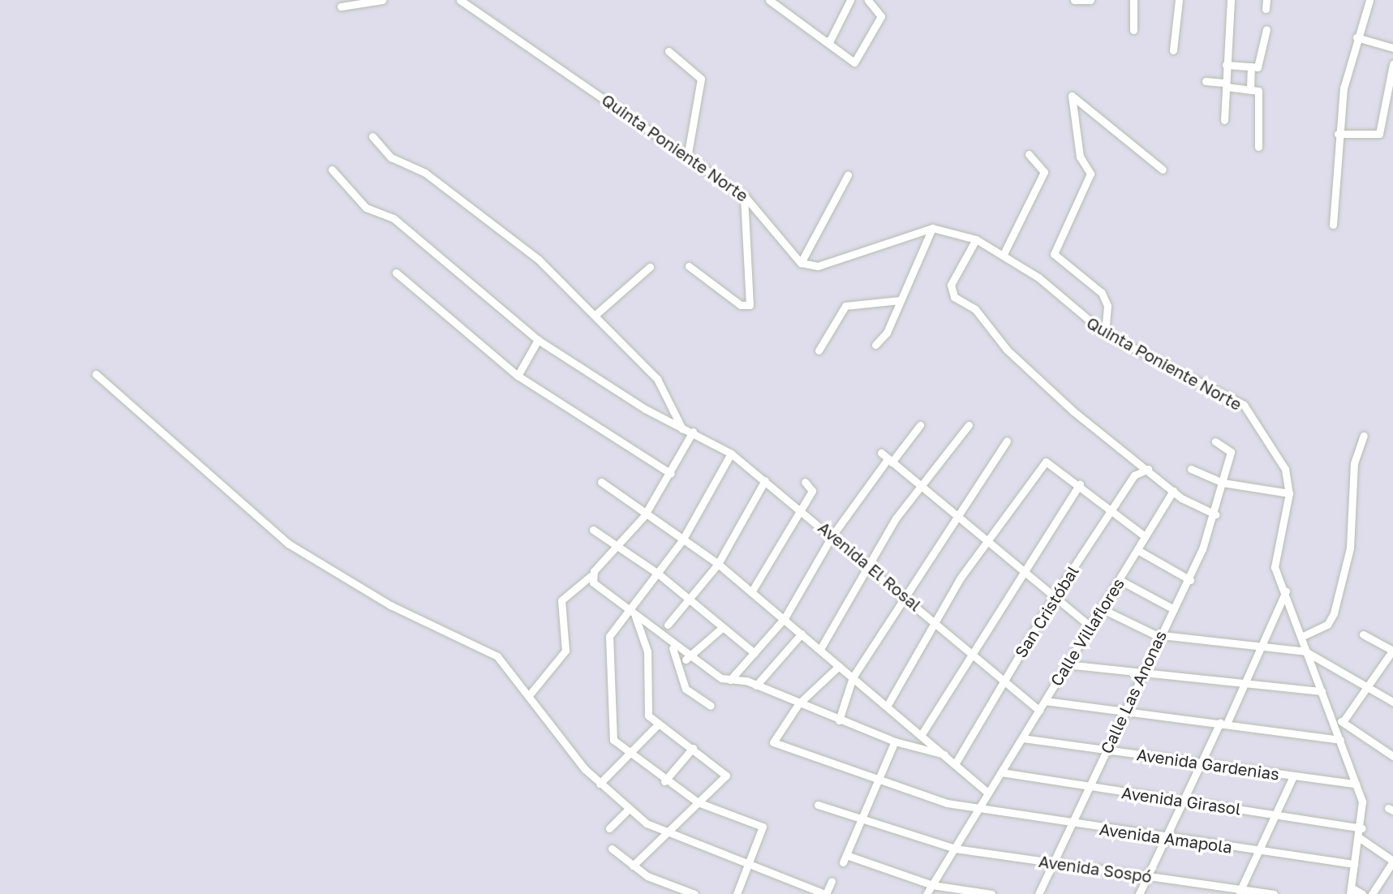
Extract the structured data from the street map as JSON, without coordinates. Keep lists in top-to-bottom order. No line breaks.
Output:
{"streets":{"street":["Quinta Poniente Norte","Avenida El Rosal","San Cristóbal","Calle Villaflores","Calle Las Anonas","Avenida Gardenias","Avenida Girasol","Avenida Amapola","Avenida Sospó"]},"crossings":[["Quinta Poniente Norte","Avenida Gardenias"],["Quinta Poniente Norte","Avenida Girasol"],["Quinta Poniente Norte","Avenida Amapola"],["Avenida El Rosal","San Cristóbal"],["Avenida El Rosal","Calle Villaflores"],["Calle Villaflores","Avenida Gardenias"],["Calle Villaflores","Avenida Girasol"],["Calle Villaflores","Avenida Amapola"],["Calle Villaflores","Avenida Sospó"],["Calle Las Anonas","Avenida Gardenias"],["Calle Las Anonas","Avenida Girasol"],["Calle Las Anonas","Avenida Amapola"],["Calle Las Anonas","Avenida Sospó"]]}
